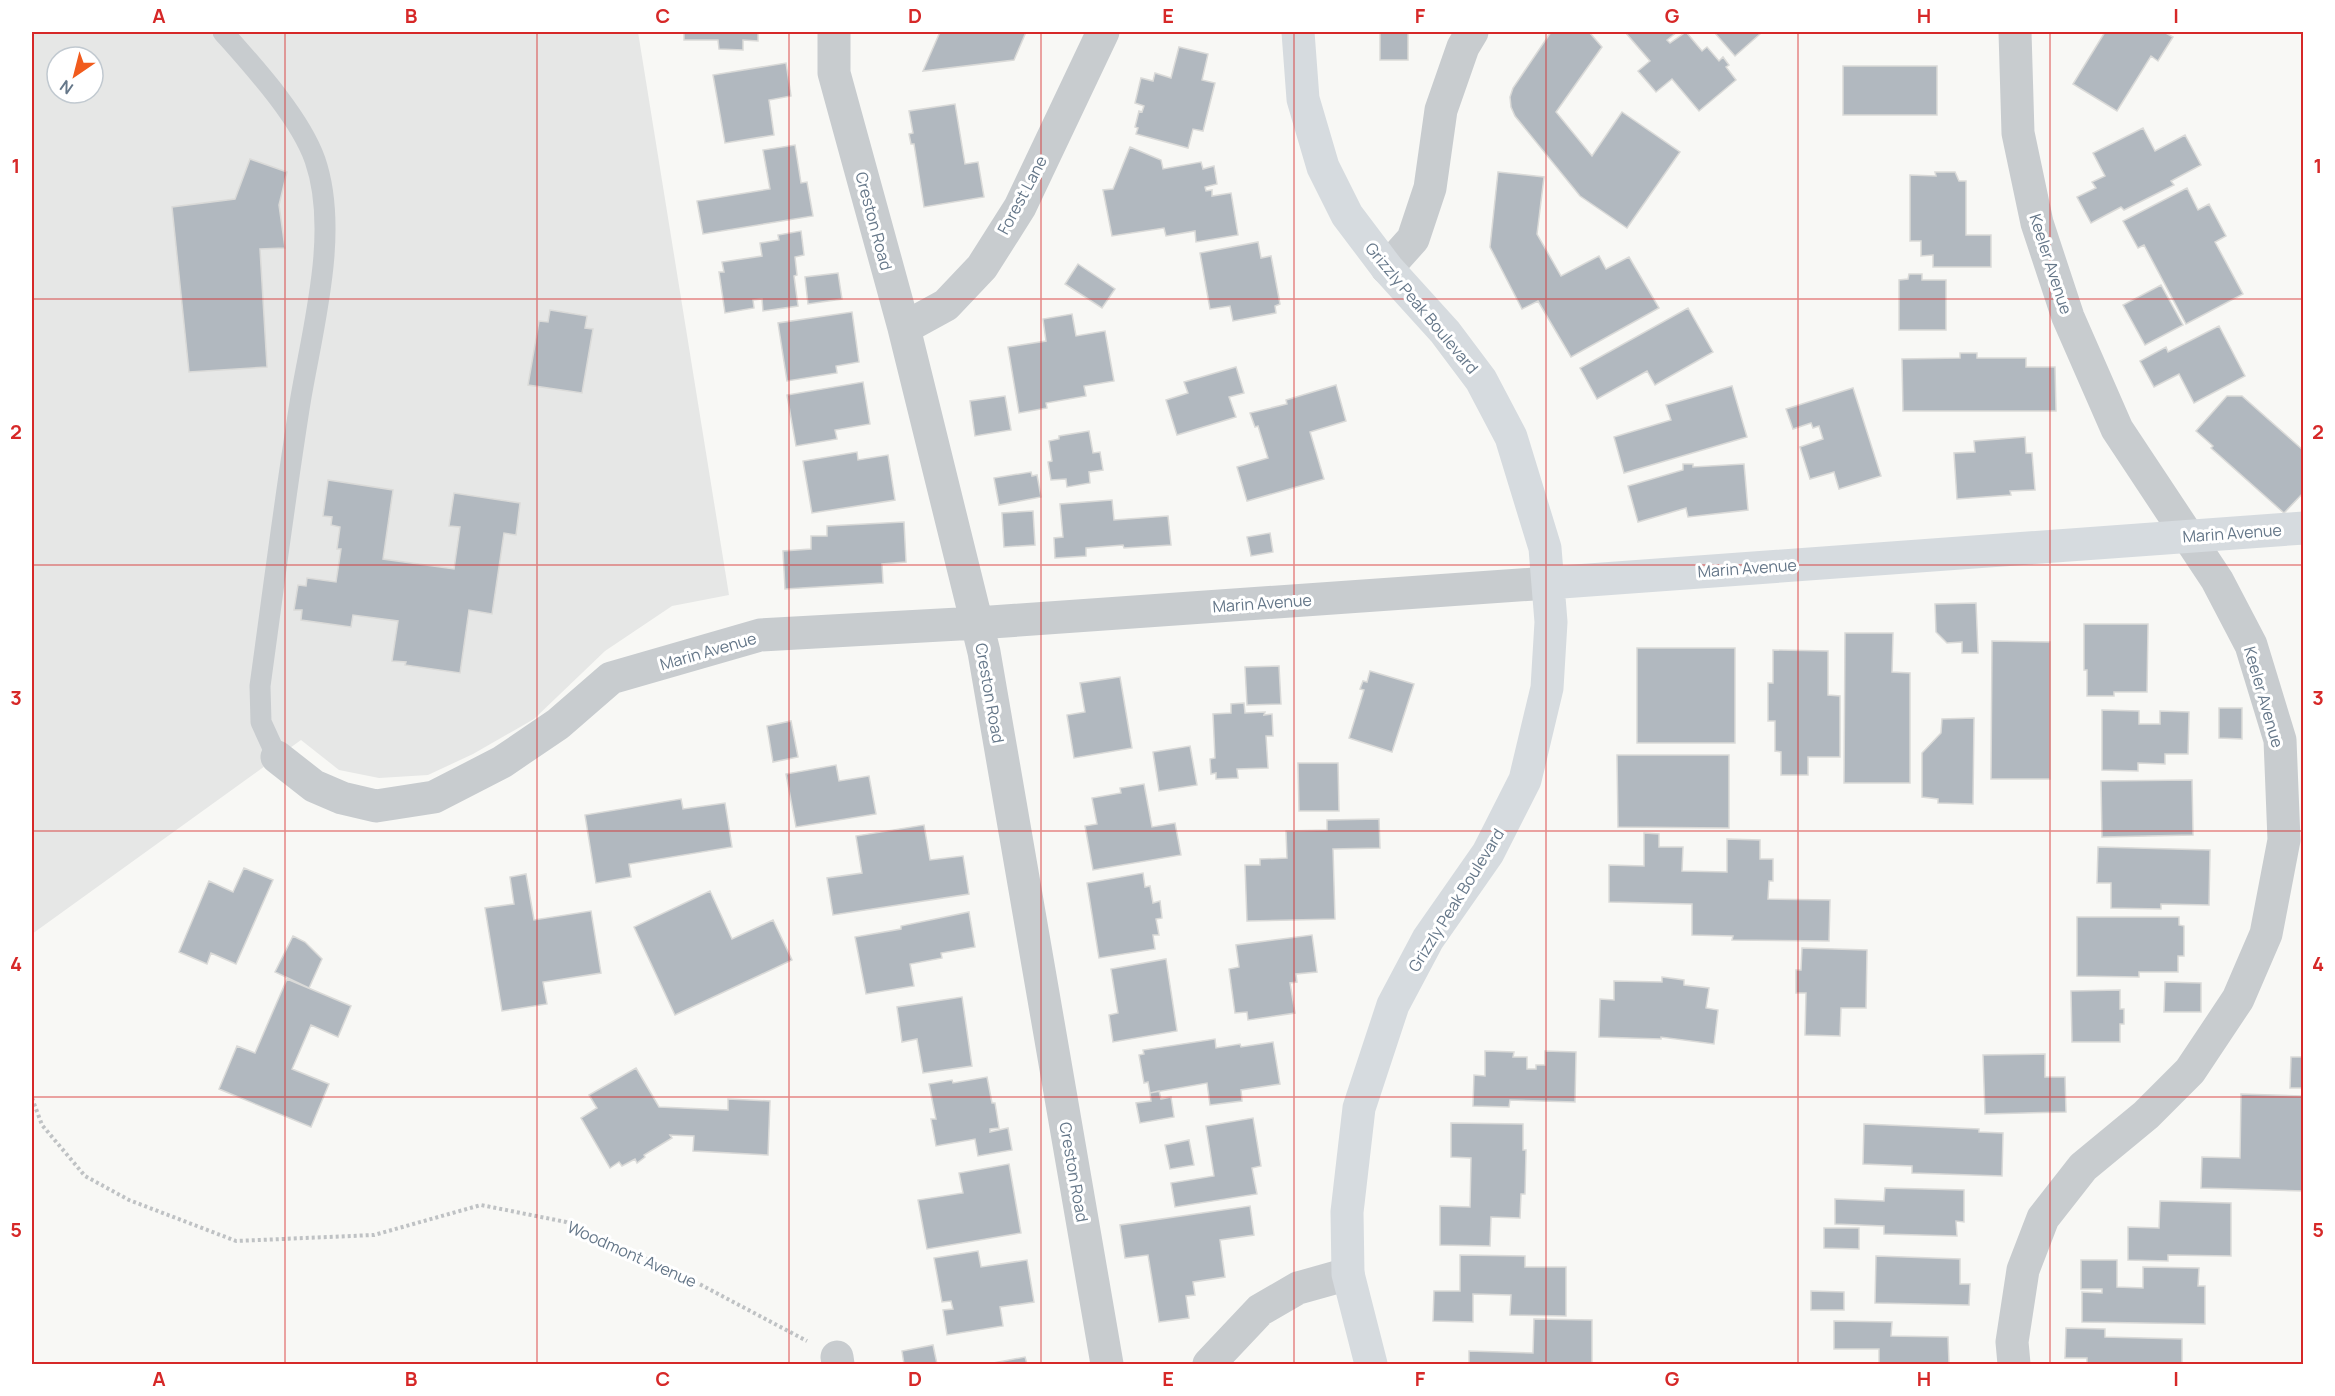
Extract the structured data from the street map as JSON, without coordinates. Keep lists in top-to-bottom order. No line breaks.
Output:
{"streets":{"street":["Forest Lane","Creston Road","Keeler Avenue","Grizzly Peak Boulevard","Marin Avenue"],"path":["Woodmont Avenue"]},"crossings":[["Forest Lane","Creston Road"],["Creston Road","Marin Avenue"],["Keeler Avenue","Marin Avenue"],["Grizzly Peak Boulevard","Marin Avenue"]],"north":"bottom left","grid":{"columns":["A","B","C","D","E","F","G","H","I"],"rows":["1","2","3","4","5"]}}
